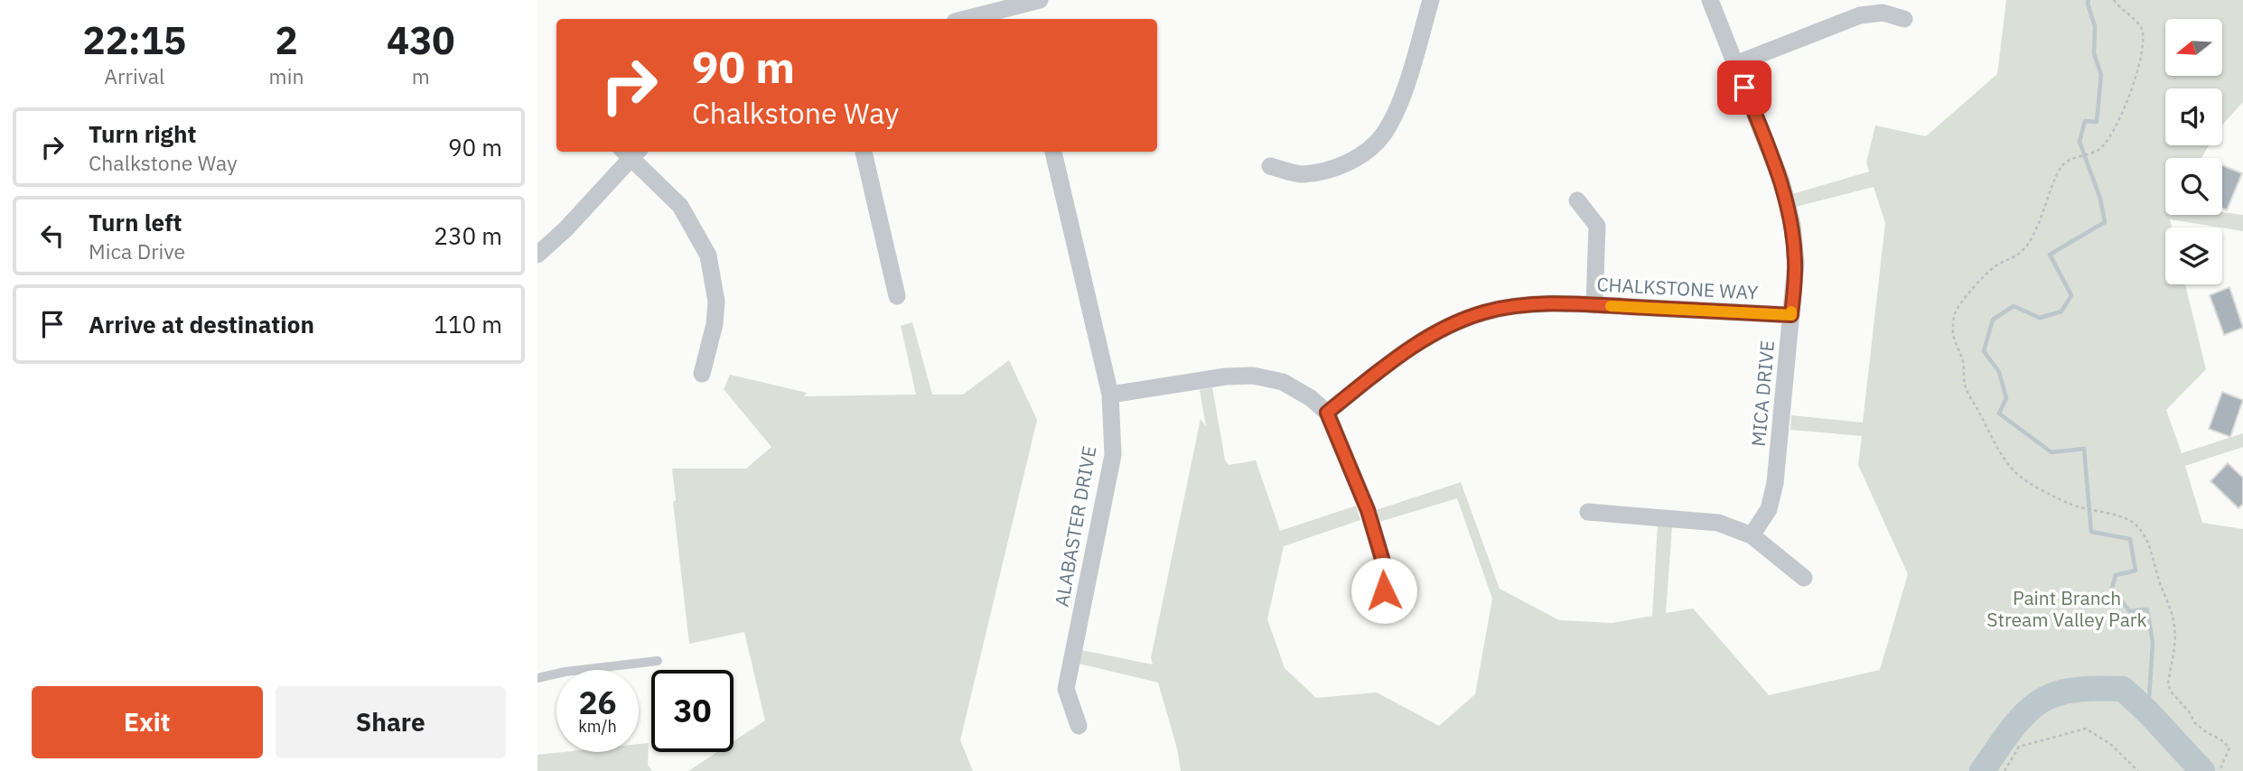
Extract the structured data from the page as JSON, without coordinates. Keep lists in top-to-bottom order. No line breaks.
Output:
{"streets":{"street":["CHALKSTONE WAY","MICA DRIVE","ALABASTER DRIVE"]},"crossings":[["CHALKSTONE WAY","MICA DRIVE"]],"parks":["Paint Branch Stream Valley Park"],"north":"left","page":{"eta":["22:15","Arrival","2","min","430","m"],"turn":["90 m","Chalkstone Way"],"list":[{"name":"Turn right","note":"Chalkstone Way","value":"90 m"},{"name":"Turn left","note":"Mica Drive","value":"230 m"},{"name":"Arrive at destination","value":"110 m"}],"speed":"26 km/h","limit":"30","buttons":["Exit","Share"]}}
